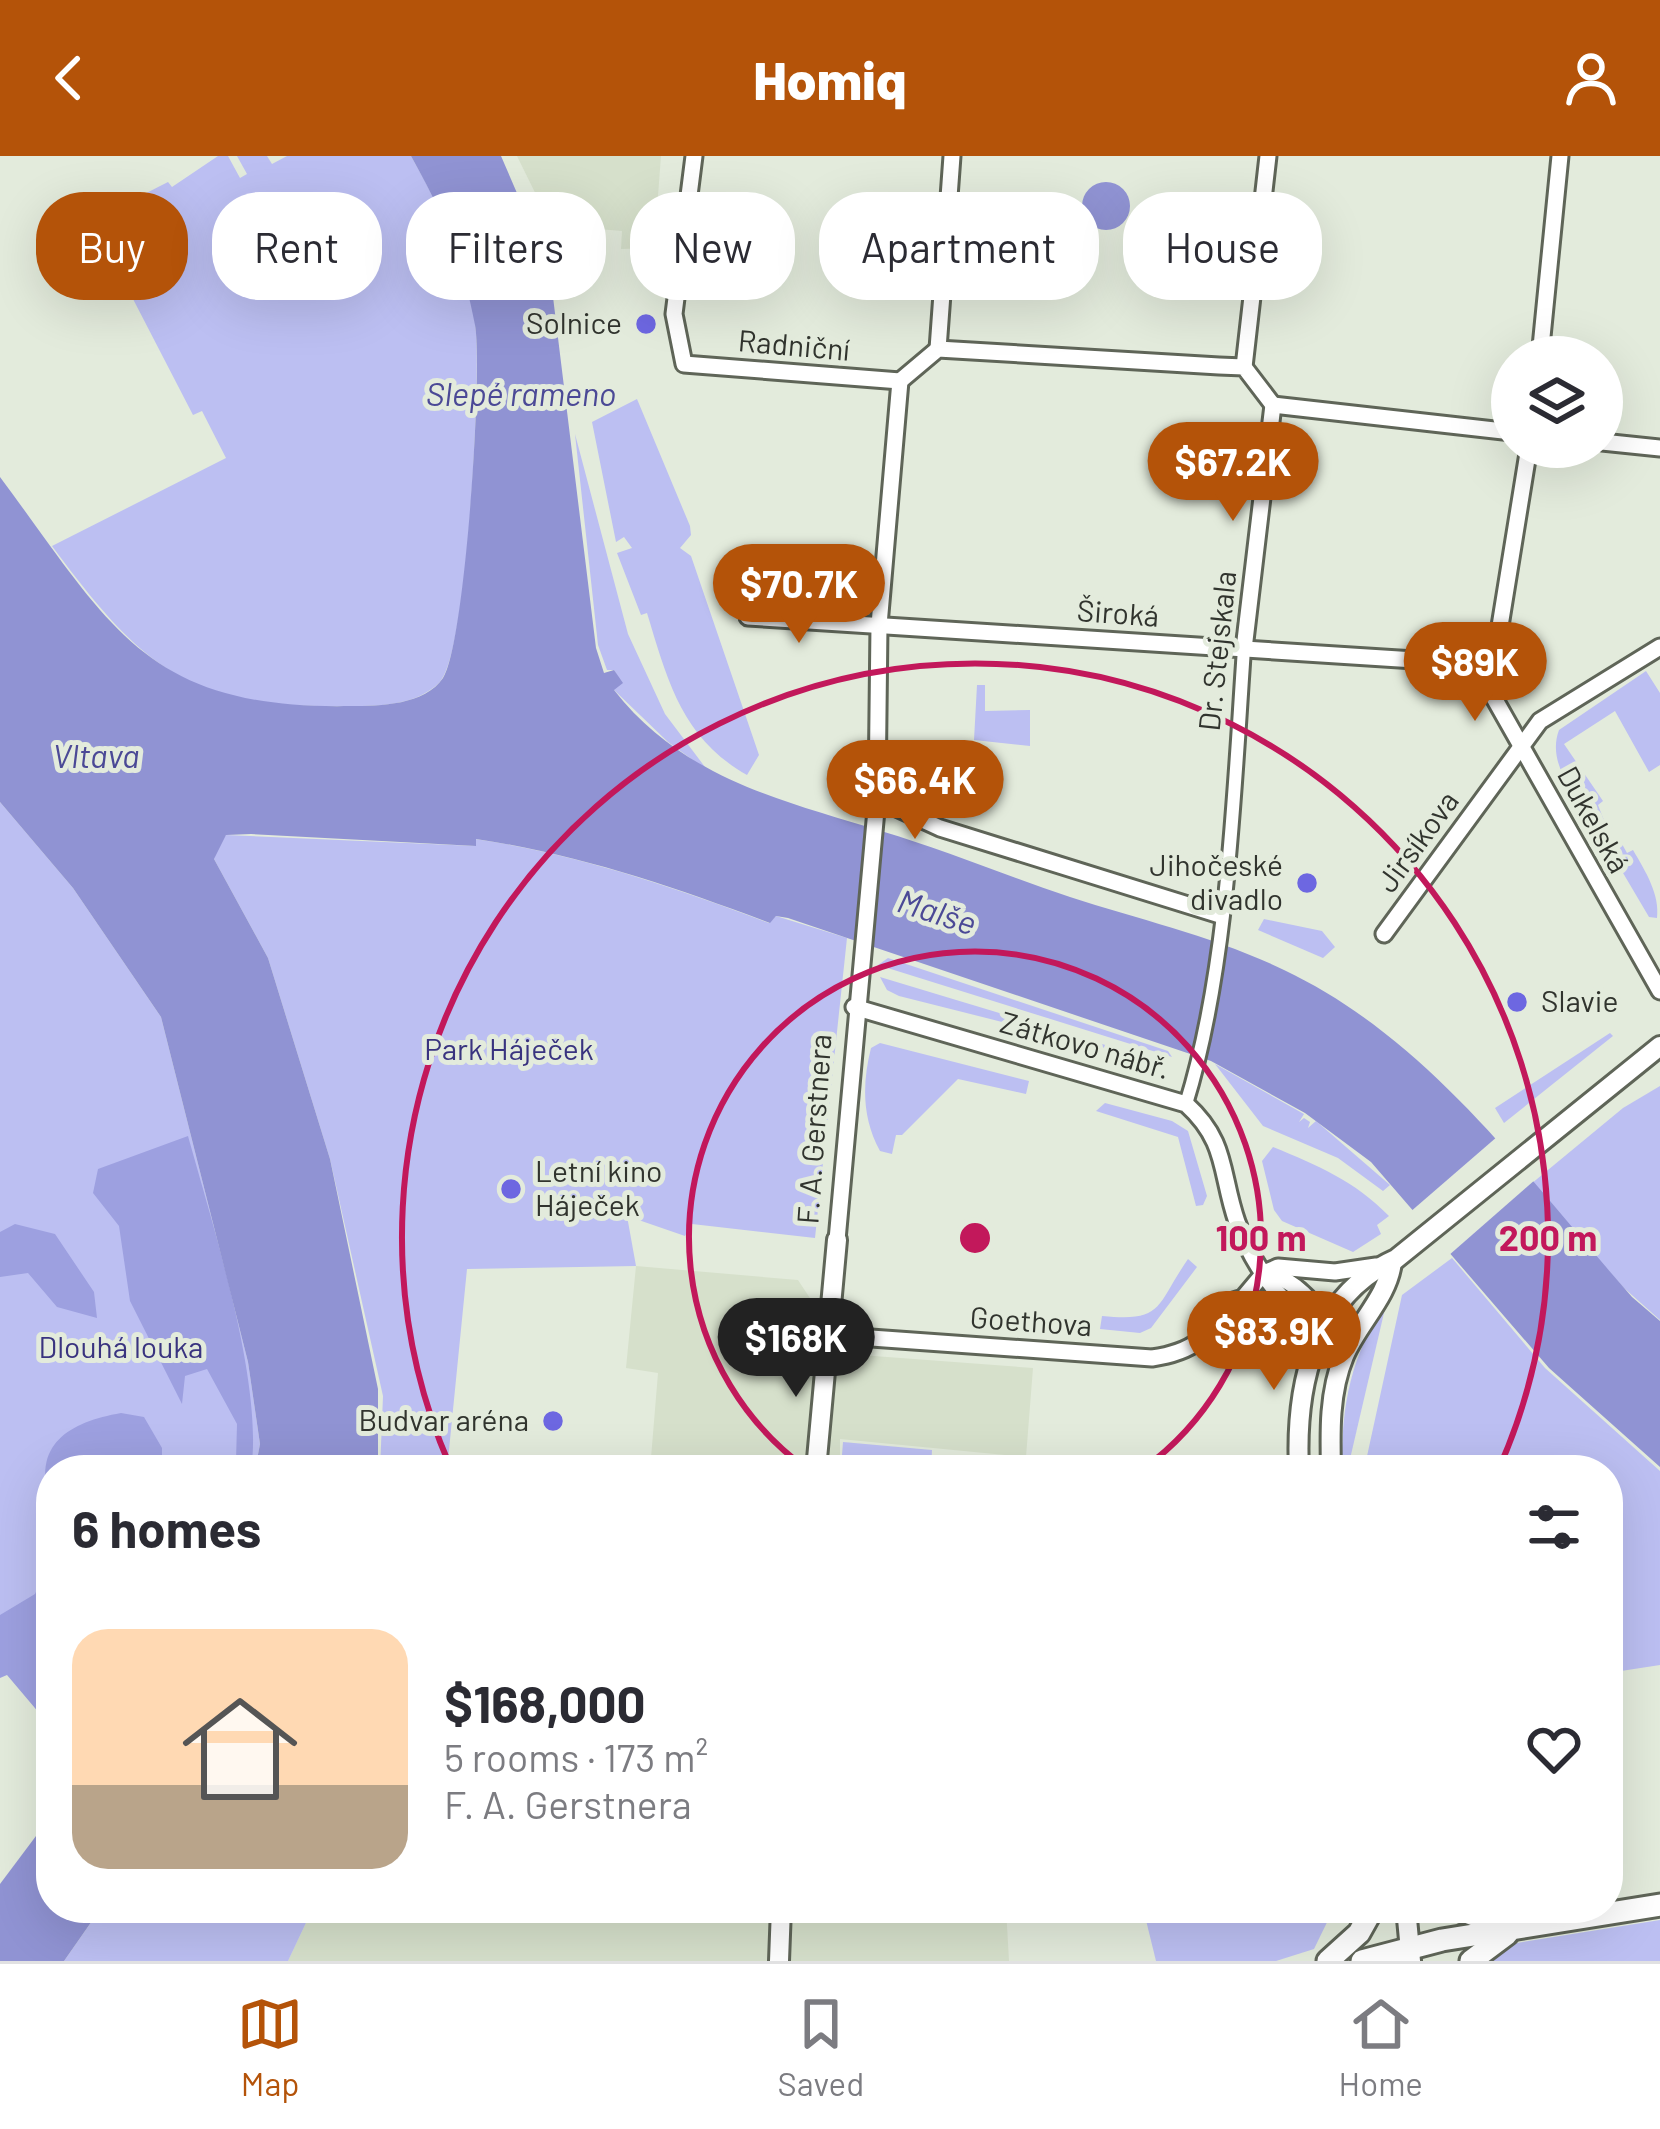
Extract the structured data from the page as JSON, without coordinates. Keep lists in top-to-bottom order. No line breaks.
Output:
{"streets":{"street":["Radniční","Široká","Dr. Stejskala","Dukelská","Jirsíkova","Zátkovo nábř.","F. A. Gerstnera","Goethova"]},"crossings":[["Radniční","F. A. Gerstnera"],["Široká","Dr. Stejskala"],["Široká","Dukelská"],["Široká","F. A. Gerstnera"],["Dr. Stejskala","Zátkovo nábř."],["Dukelská","Jirsíkova"],["Zátkovo nábř.","F. A. Gerstnera"],["Zátkovo nábř.","Goethova"],["F. A. Gerstnera","Goethova"]],"water":["Slepé rameno","Vltava","Malše"],"parks":["Park Háječek","Dlouhá louka"],"places":["Solnice","Jihočeské divadlo","Slavie","Letní kino Háječek","Budvar aréna"],"page":{"header":"Homiq","chip":["Buy","Rent","Filters","New","Apartment","House"],"price":["$67.2K","$70.7K","$89K","$66.4K","$83.9K","$168K"],"heading":"6 homes","list":[{"name":"$168,000","note":"5 rooms · 173 m² · F. A. Gerstnera"}],"tabs":["Map","Saved","Home"]},"rings":["100 m","200 m"]}
